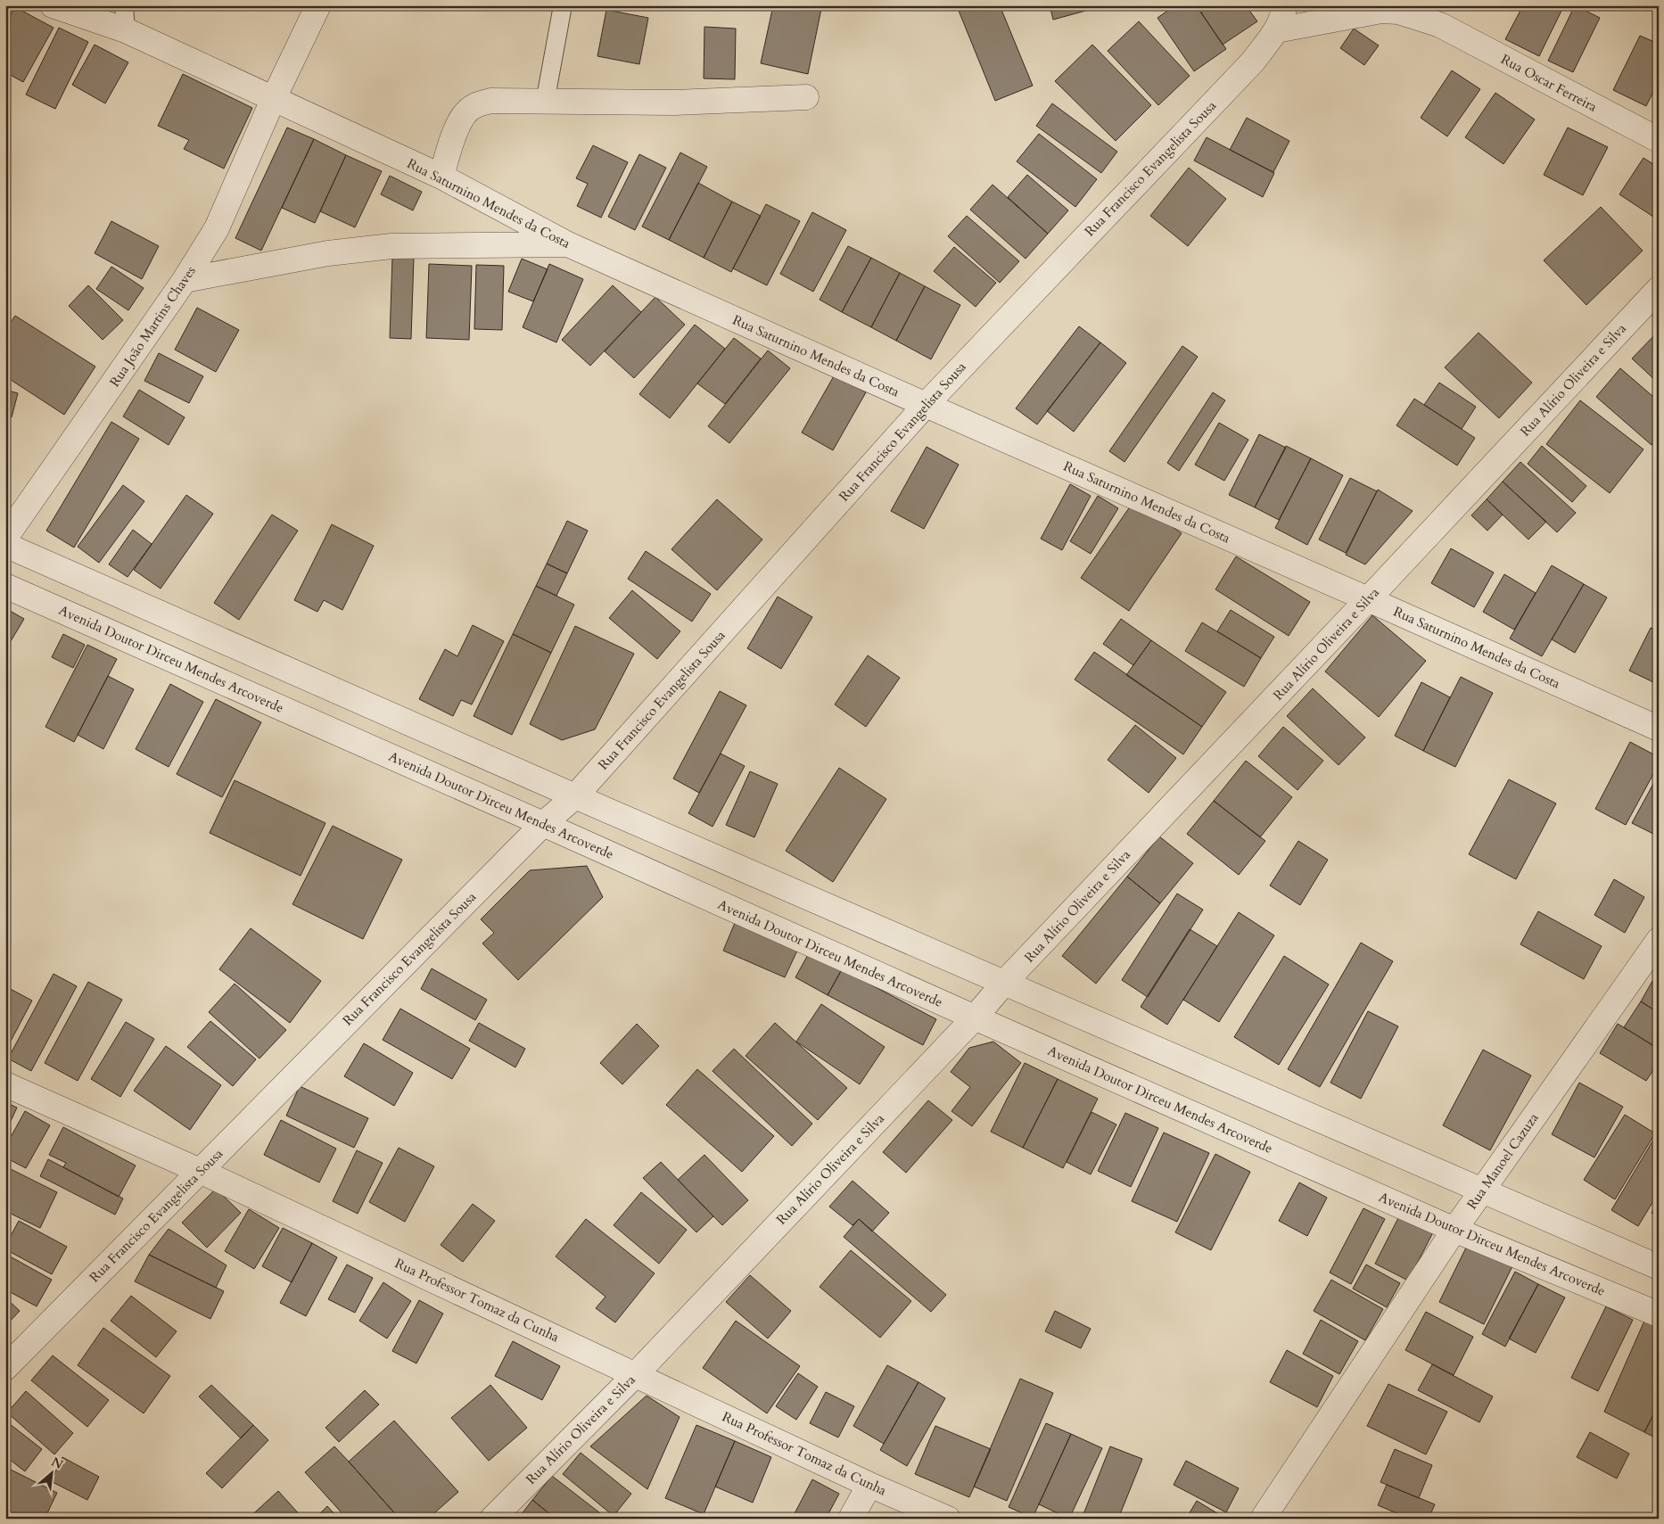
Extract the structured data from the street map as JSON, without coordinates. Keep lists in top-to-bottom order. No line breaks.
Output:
{"streets":{"street":["Rua Oscar Ferreira","Rua Francisco Evangelista Sousa","Rua Saturnino Mendes da Costa","Rua João Martins Chaves","Rua Alírio Oliveira e Silva","Avenida Doutor Dirceu Mendes Arcoverde","Rua Manoel Cazuza","Rua Professor Tomaz da Cunha"]},"crossings":[["Rua Oscar Ferreira","Rua Francisco Evangelista Sousa"],["Rua Francisco Evangelista Sousa","Rua Saturnino Mendes da Costa"],["Rua Francisco Evangelista Sousa","Avenida Doutor Dirceu Mendes Arcoverde"],["Rua Francisco Evangelista Sousa","Rua Professor Tomaz da Cunha"],["Rua Saturnino Mendes da Costa","Rua João Martins Chaves"],["Rua Saturnino Mendes da Costa","Rua Alírio Oliveira e Silva"],["Rua Alírio Oliveira e Silva","Avenida Doutor Dirceu Mendes Arcoverde"],["Rua Alírio Oliveira e Silva","Rua Professor Tomaz da Cunha"],["Avenida Doutor Dirceu Mendes Arcoverde","Rua Manoel Cazuza"]],"north":"top right"}
